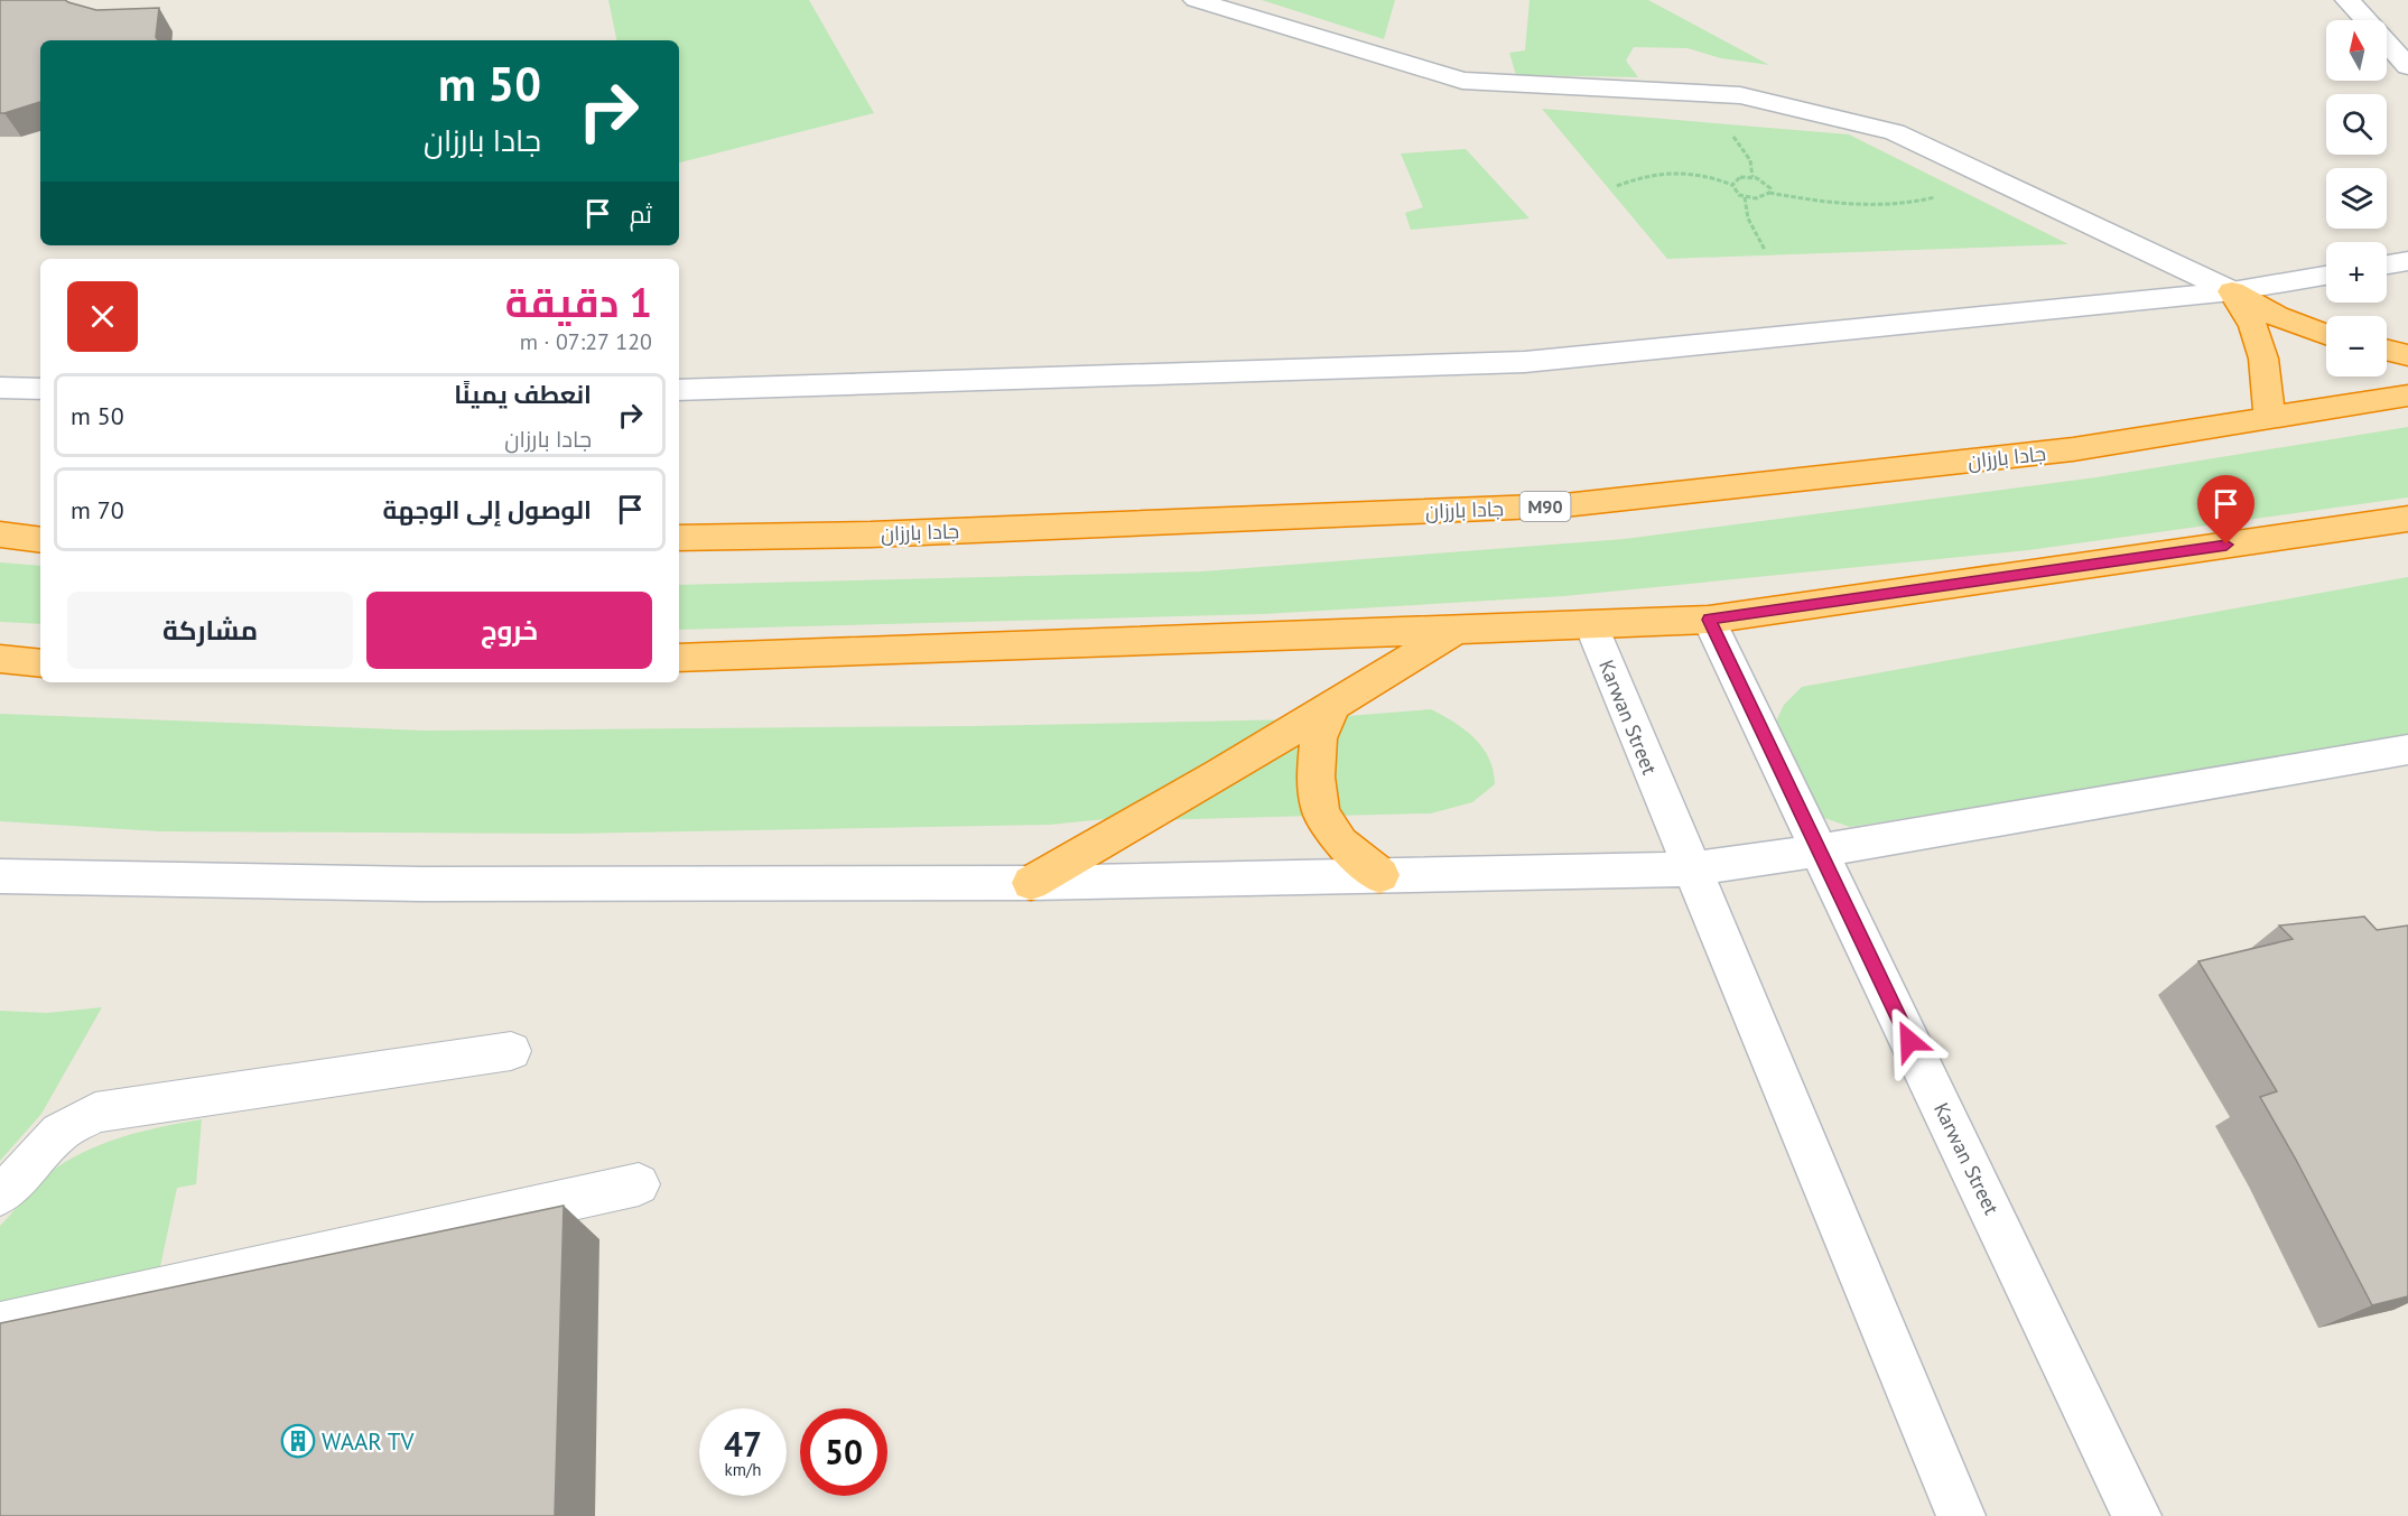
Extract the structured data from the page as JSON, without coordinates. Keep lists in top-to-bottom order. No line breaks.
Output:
{"streets":{"highway":["جادا بارزان","M90"],"main road":["Karwan Street"]},"places":{"building":["WAAR TV"]},"north":"top","page":{"map_buttons":["+","−"],"turn":["50 m","جادا بارزان"],"then":"ثم","heading":["1 دقيقة","120 m · 07:27"],"list":[{"name":"انعطف يمينًا","note":"جادا بارزان","value":"50 m"},{"name":"الوصول إلى الوجهة","value":"70 m"}],"buttons":["خروج","مشاركة"],"speed":"47 km/h","limit":"50"}}
